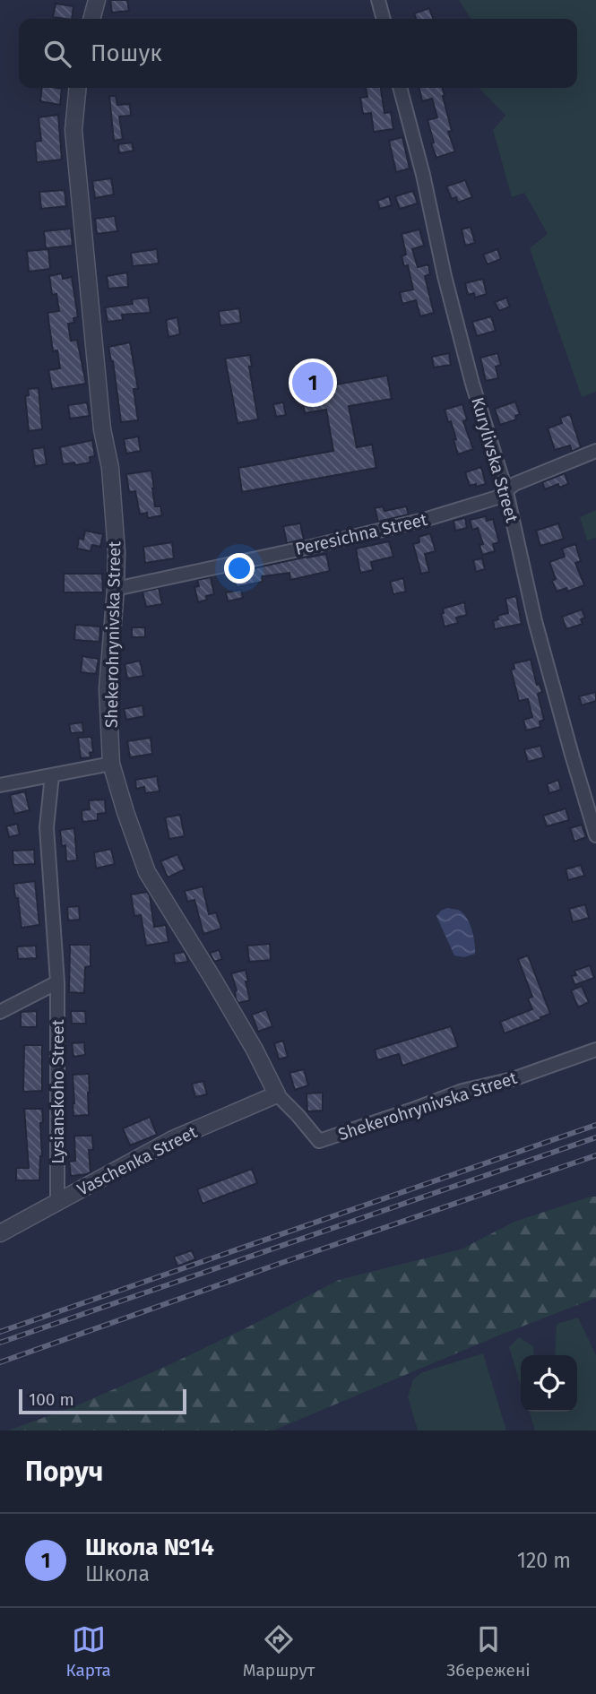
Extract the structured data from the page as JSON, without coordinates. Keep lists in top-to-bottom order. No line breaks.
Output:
{"streets":{"street":["Kurylivska Street","Peresichna Street","Shekerohrynivska Street","Lysianskoho Street","Vaschenka Street"]},"crossings":[["Kurylivska Street","Peresichna Street"],["Peresichna Street","Shekerohrynivska Street"],["Shekerohrynivska Street","Vaschenka Street"],["Lysianskoho Street","Vaschenka Street"]],"scale_bar":"100 m","page":{"search":"Пошук","pins":"1","scale":"100 m","heading":"Поруч","list":[{"mark":"1","name":"Школа №14","note":"Школа","value":"120 m"}],"nav":["Карта","Маршрут","Збережені"]}}
